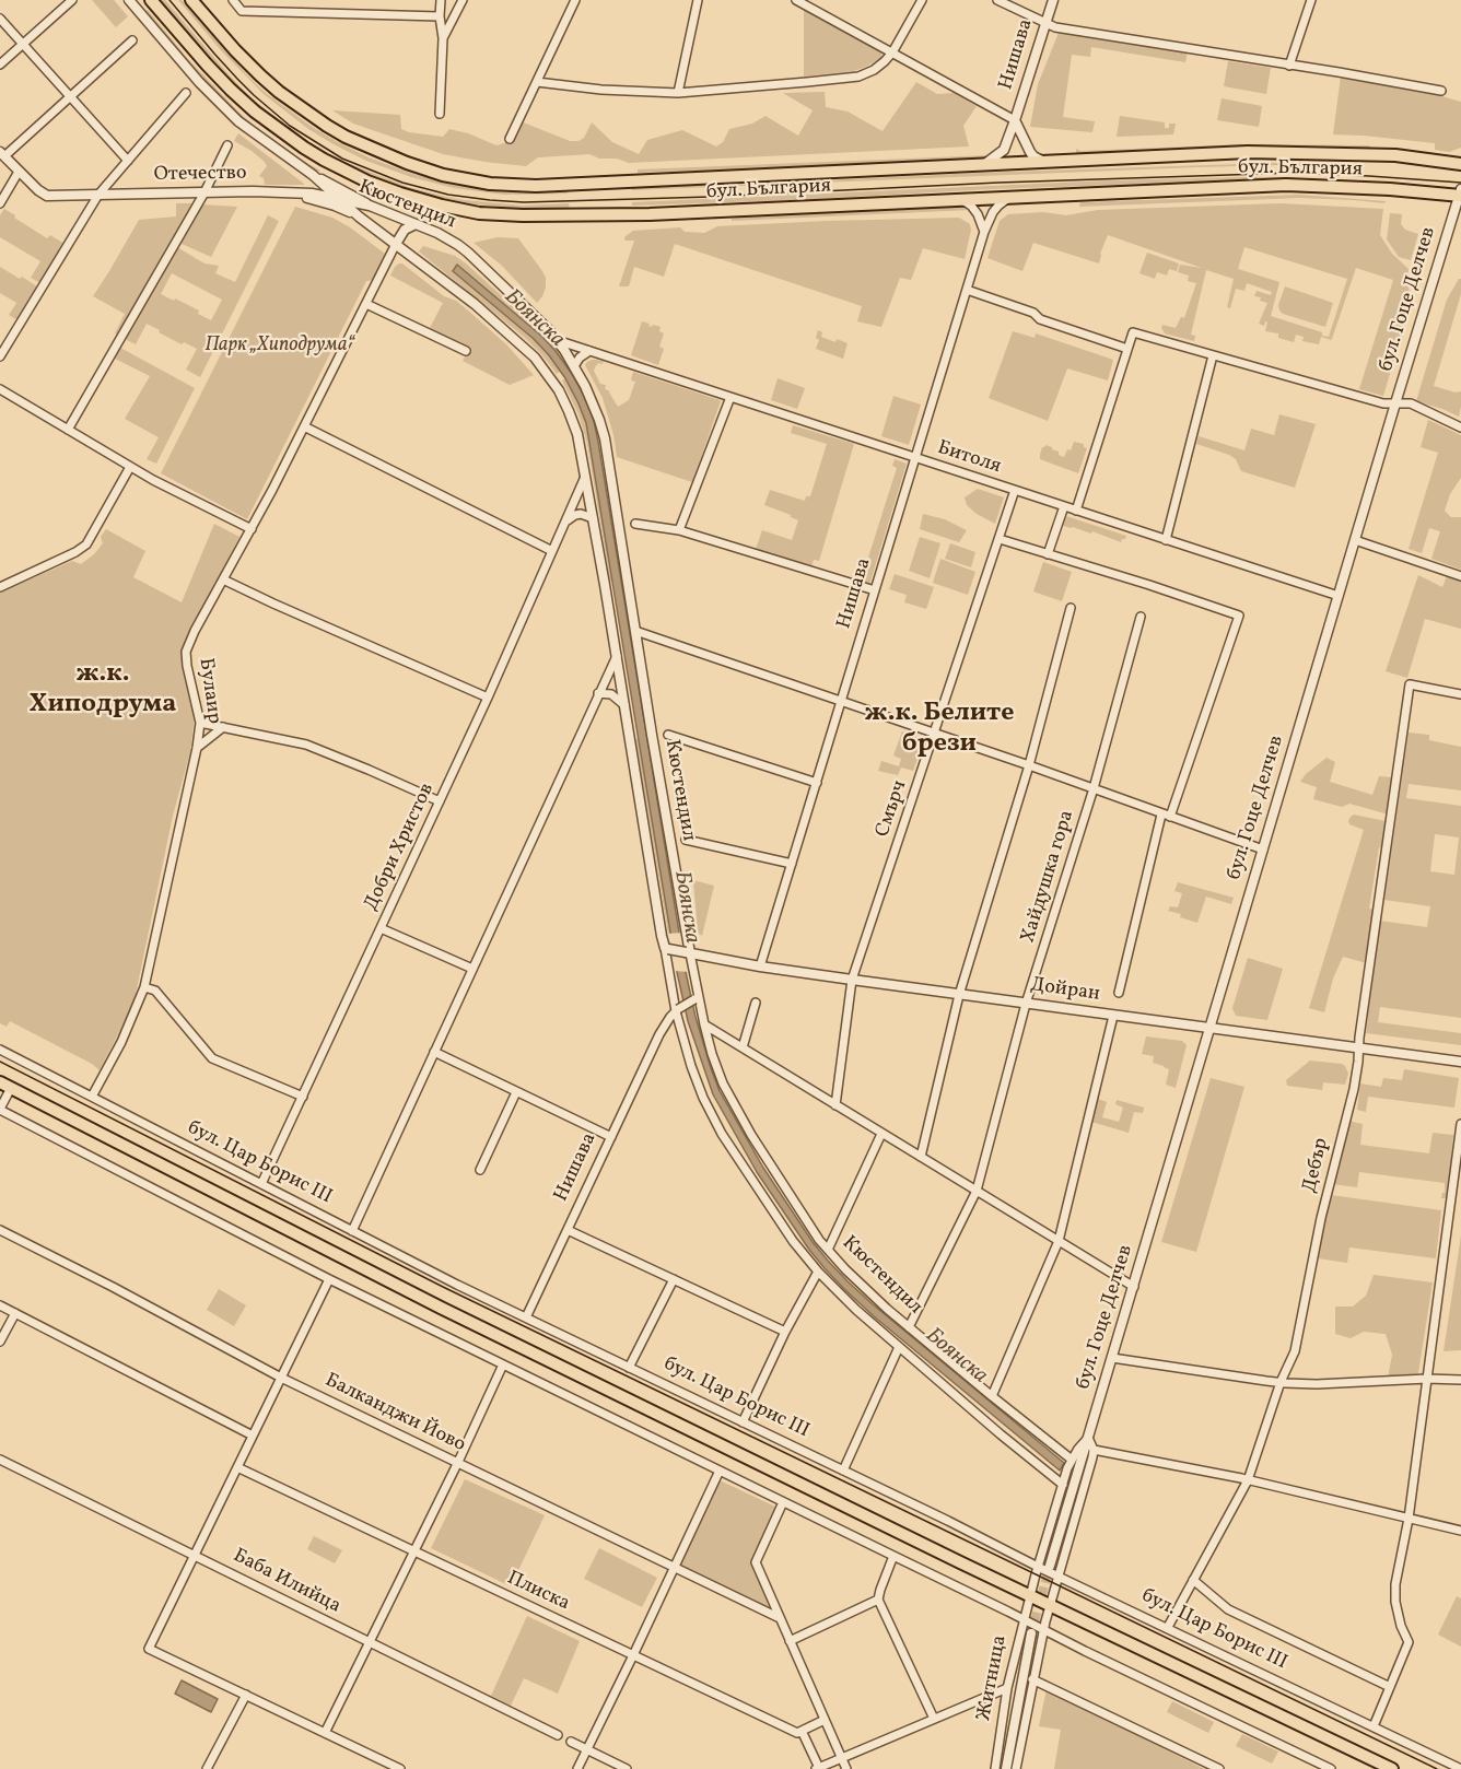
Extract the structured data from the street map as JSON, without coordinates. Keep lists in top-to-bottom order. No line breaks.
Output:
{"streets":{"main road":["бул. България"],"street":["Нишава","Отечество","Кюстендил","бул. Гоце Делчев","Битоля","Булаир","Смърч","Добри Христов","Хайдушка гора","Дойран","бул. Цар Борис III","Дебър","Балканджи Йово","Баба Илийца","Плиска","Житница"]},"crossings":[["Нишава","бул. България"],["Нишава","Кюстендил"],["Нишава","Битоля"],["Нишава","Дойран"],["Нишава","бул. Цар Борис III"],["бул. България","бул. Гоце Делчев"],["Отечество","Кюстендил"],["Кюстендил","бул. Гоце Делчев"],["Кюстендил","Битоля"],["Кюстендил","Булаир"],["Кюстендил","Добри Христов"],["Кюстендил","Хайдушка гора"],["Кюстендил","Дойран"],["бул. Гоце Делчев","Битоля"],["бул. Гоце Делчев","Дойран"],["бул. Гоце Делчев","бул. Цар Борис III"],["бул. Гоце Делчев","Житница"],["Битоля","Смърч"],["Булаир","бул. Цар Борис III"],["Смърч","Дойран"],["Добри Христов","бул. Цар Борис III"],["Хайдушка гора","Дойран"],["Дойран","Дебър"],["бул. Цар Борис III","Дебър"]],"districts":["ж.к. Хиподрума","ж.к. Белите брези"],"water":["Боянска"],"parks":["Парк „Хиподрума“"]}
